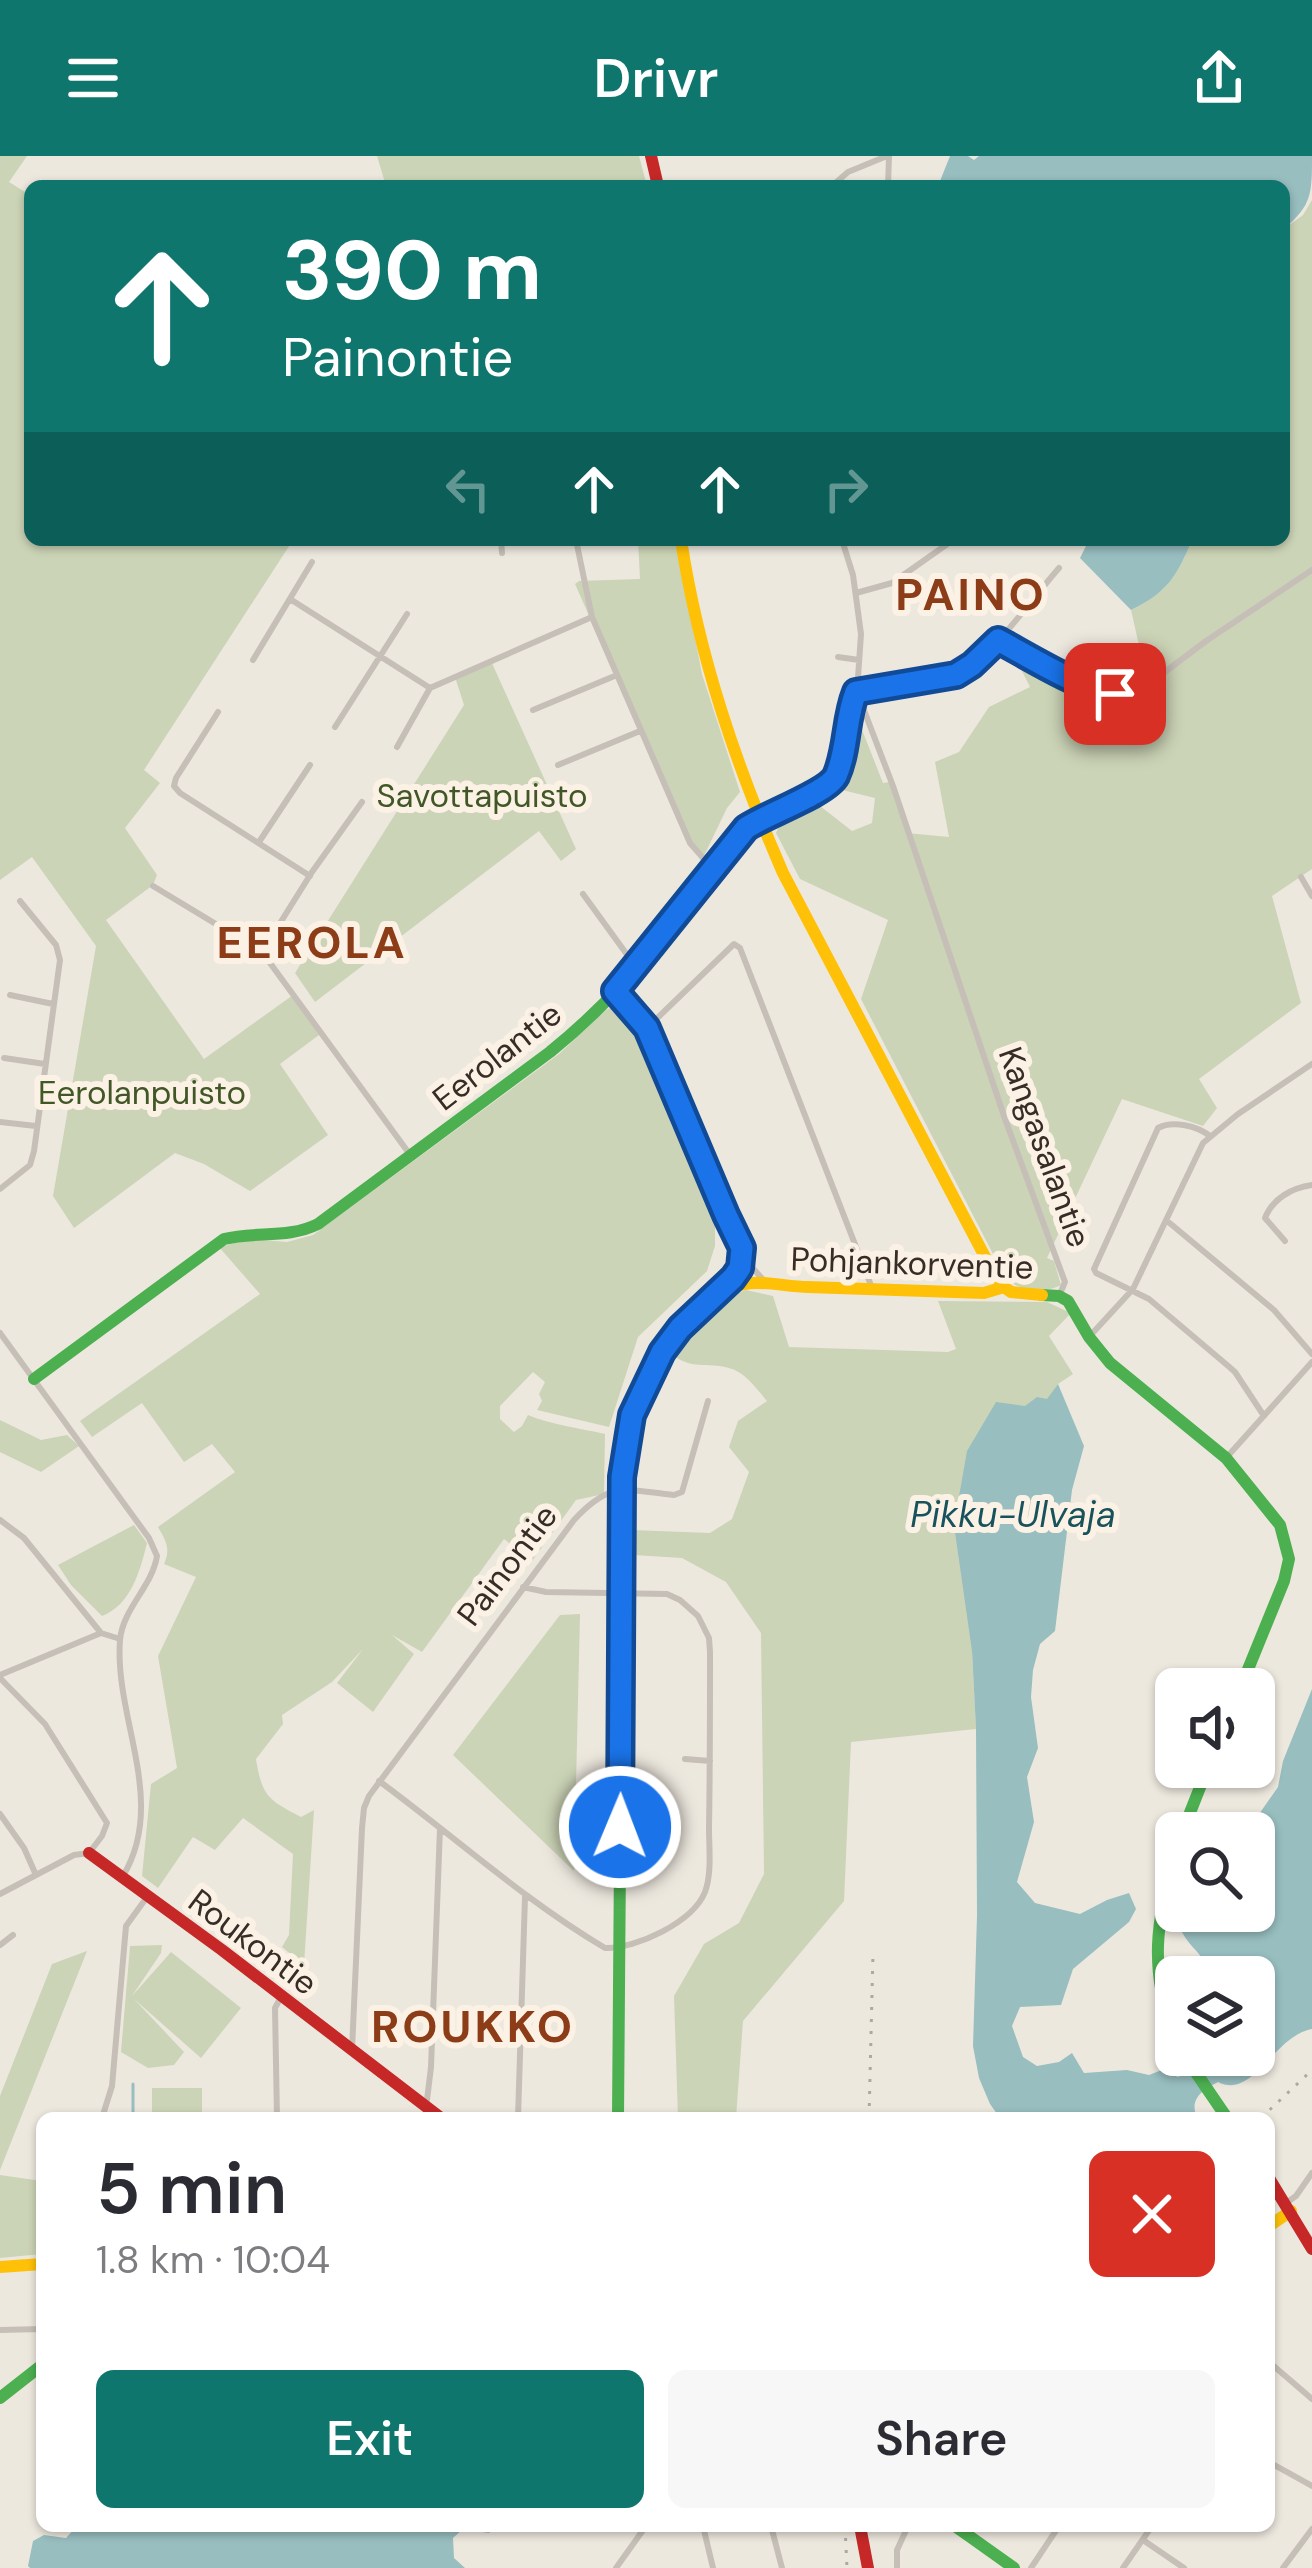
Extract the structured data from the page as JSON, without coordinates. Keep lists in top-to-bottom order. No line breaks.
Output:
{"streets":{"street":["Eerolantie","Kangasalantie","Pohjankorventie","Painontie","Roukontie"]},"crossings":[["Kangasalantie","Pohjankorventie"],["Painontie","Roukontie"]],"districts":["PAINO","EEROLA","ROUKKO"],"water":["Pikku-Ulvaja"],"parks":["Savottapuisto","Eerolanpuisto"],"page":{"header":"Drivr","turn":["390 m","Painontie"],"heading":["5 min","1.8 km · 10:04"],"buttons":["Exit","Share"]}}
